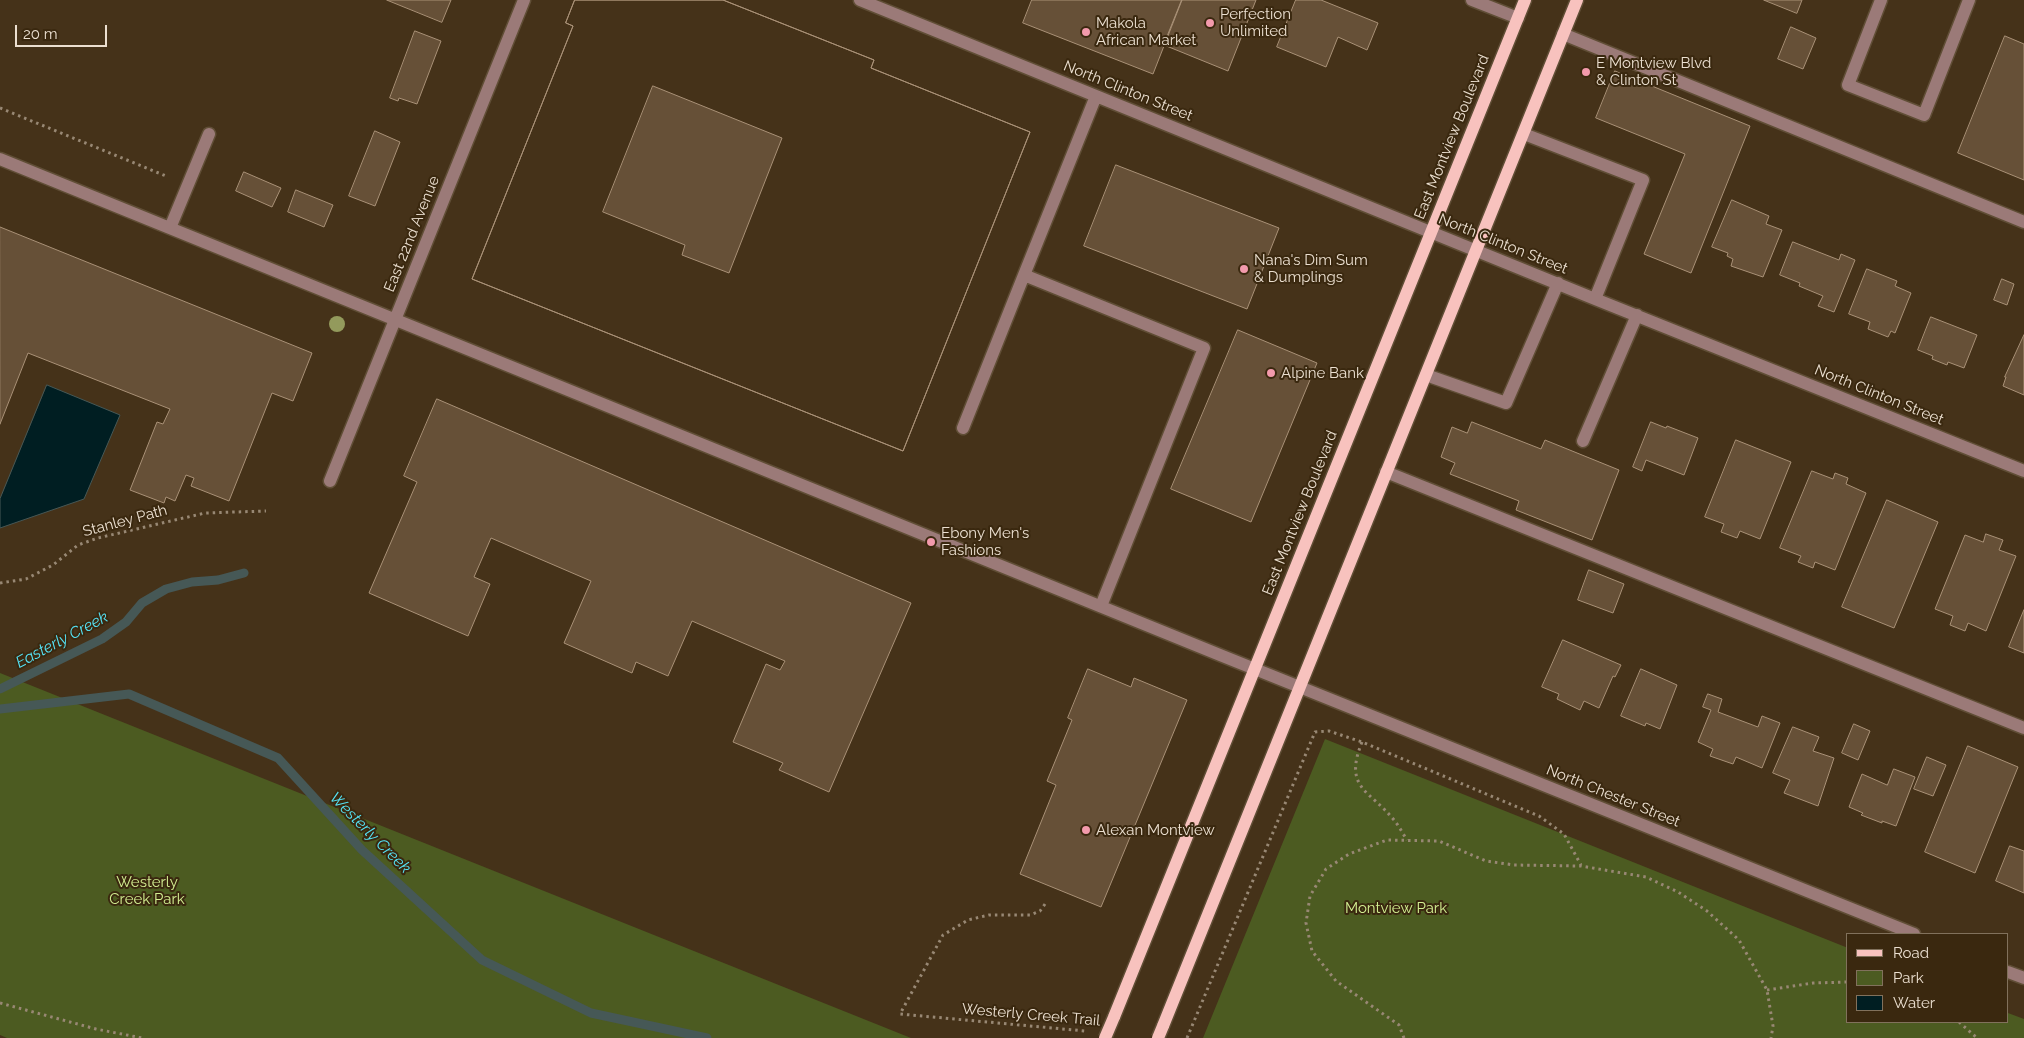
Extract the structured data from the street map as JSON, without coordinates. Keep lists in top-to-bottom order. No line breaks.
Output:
{"streets":{"main road":["East Montview Boulevard"],"street":["North Clinton Street","East 22nd Avenue","North Chester Street"],"path":["Stanley Path","Westerly Creek Trail"]},"crossings":[["North Clinton Street","East Montview Boulevard"],["East Montview Boulevard","North Chester Street"],["East 22nd Avenue","North Chester Street"]],"water":["Easterly Creek","Westerly Creek"],"parks":["Westerly Creek Park","Montview Park"],"places":["Perfection Unlimited","Makola African Market","E Montview Blvd & Clinton St","Nana's Dim Sum & Dumplings","Alpine Bank","Ebony Men's Fashions","Alexan Montview"],"legend":["Road","Park","Water"],"scale_bar":"20 m"}
